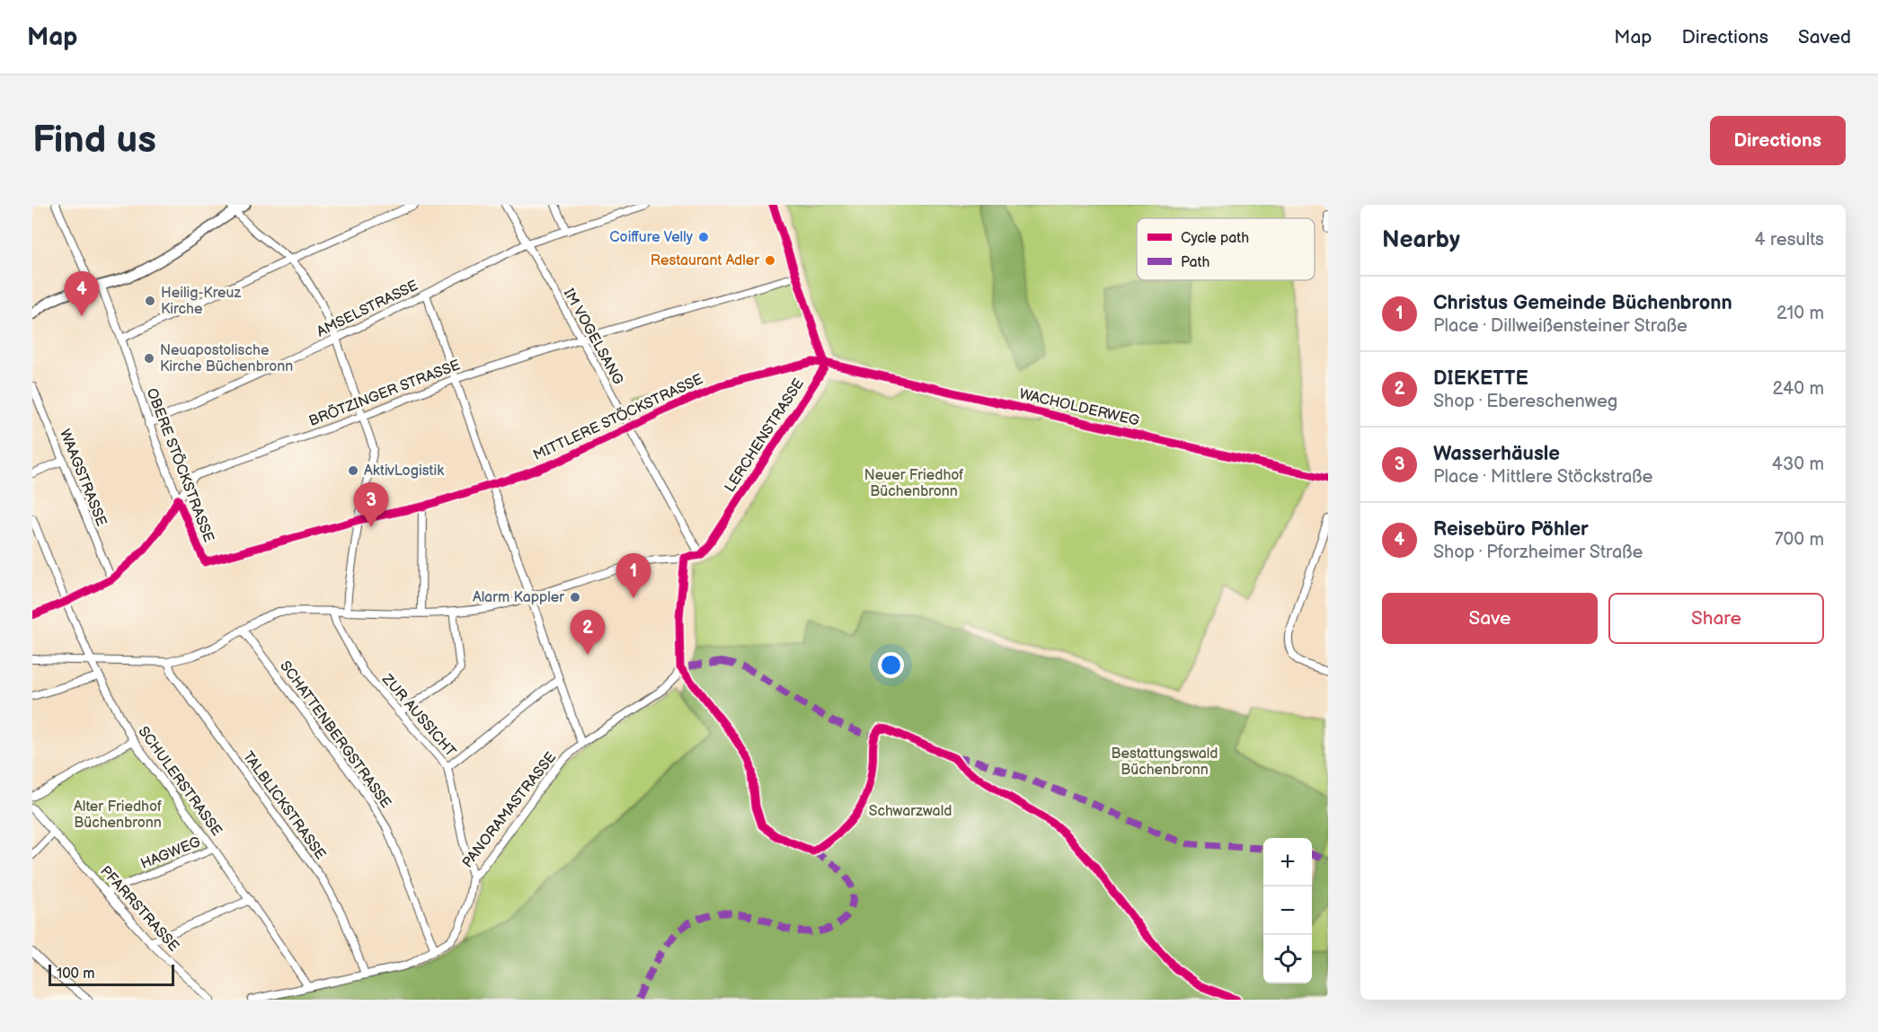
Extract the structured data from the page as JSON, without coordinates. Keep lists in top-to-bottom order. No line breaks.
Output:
{"streets":{"street":["AMSELSTRASSE","IM VOGELSANG","BRÖTZINGER STRASSE","WACHOLDERWEG","MITTLERE STÖCKSTRASSE","LERCHENSTRASSE","OBERE STÖCKSTRASSE","WAAGSTRASSE","ZUR AUSSICHT","SCHATTENBERGSTRASSE","SCHULERSTRASSE","TALBLICKSTRASSE","PANORAMASTRASSE","HAGWEG","PFARRSTRASSE"]},"crossings":[["AMSELSTRASSE","IM VOGELSANG"],["AMSELSTRASSE","OBERE STÖCKSTRASSE"],["IM VOGELSANG","BRÖTZINGER STRASSE"],["IM VOGELSANG","MITTLERE STÖCKSTRASSE"],["IM VOGELSANG","LERCHENSTRASSE"],["BRÖTZINGER STRASSE","OBERE STÖCKSTRASSE"],["BRÖTZINGER STRASSE","WAAGSTRASSE"],["BRÖTZINGER STRASSE","SCHULERSTRASSE"],["WACHOLDERWEG","MITTLERE STÖCKSTRASSE"],["WACHOLDERWEG","LERCHENSTRASSE"],["MITTLERE STÖCKSTRASSE","LERCHENSTRASSE"],["MITTLERE STÖCKSTRASSE","OBERE STÖCKSTRASSE"],["ZUR AUSSICHT","PANORAMASTRASSE"],["SCHATTENBERGSTRASSE","PANORAMASTRASSE"],["SCHULERSTRASSE","PANORAMASTRASSE"],["SCHULERSTRASSE","HAGWEG"],["TALBLICKSTRASSE","PANORAMASTRASSE"],["HAGWEG","PFARRSTRASSE"]],"parks":["Neuer Friedhof Büchenbronn","Bestattungswald Büchenbronn","Alter Friedhof Büchenbronn","Schwarzwald"],"places":["Coiffure Velly","Restaurant Adler","Heilig-Kreuz Kirche","Neuapostolische Kirche Büchenbronn","AktivLogistik","Alarm Kappler"],"legend":["Cycle path","Path"],"scale_bar":"100 m","page":{"header":"Map","nav":["Map","Directions","Saved"],"buttons":["Directions",["Save","Share"]],"title":"Find us","heading":["Nearby","4 results"],"pins":["4","3","1","2"],"list":[{"mark":"1","name":"Christus Gemeinde Büchenbronn","note":"Place · Dillweißensteiner Straße","value":"210 m"},{"mark":"2","name":"DIEKETTE","note":"Shop · Ebereschenweg","value":"240 m"},{"mark":"3","name":"Wasserhäusle","note":"Place · Mittlere Stöckstraße","value":"430 m"},{"mark":"4","name":"Reisebüro Pöhler","note":"Shop · Pforzheimer Straße","value":"700 m"}],"map_buttons":["+","−"],"scale":"100 m"}}
